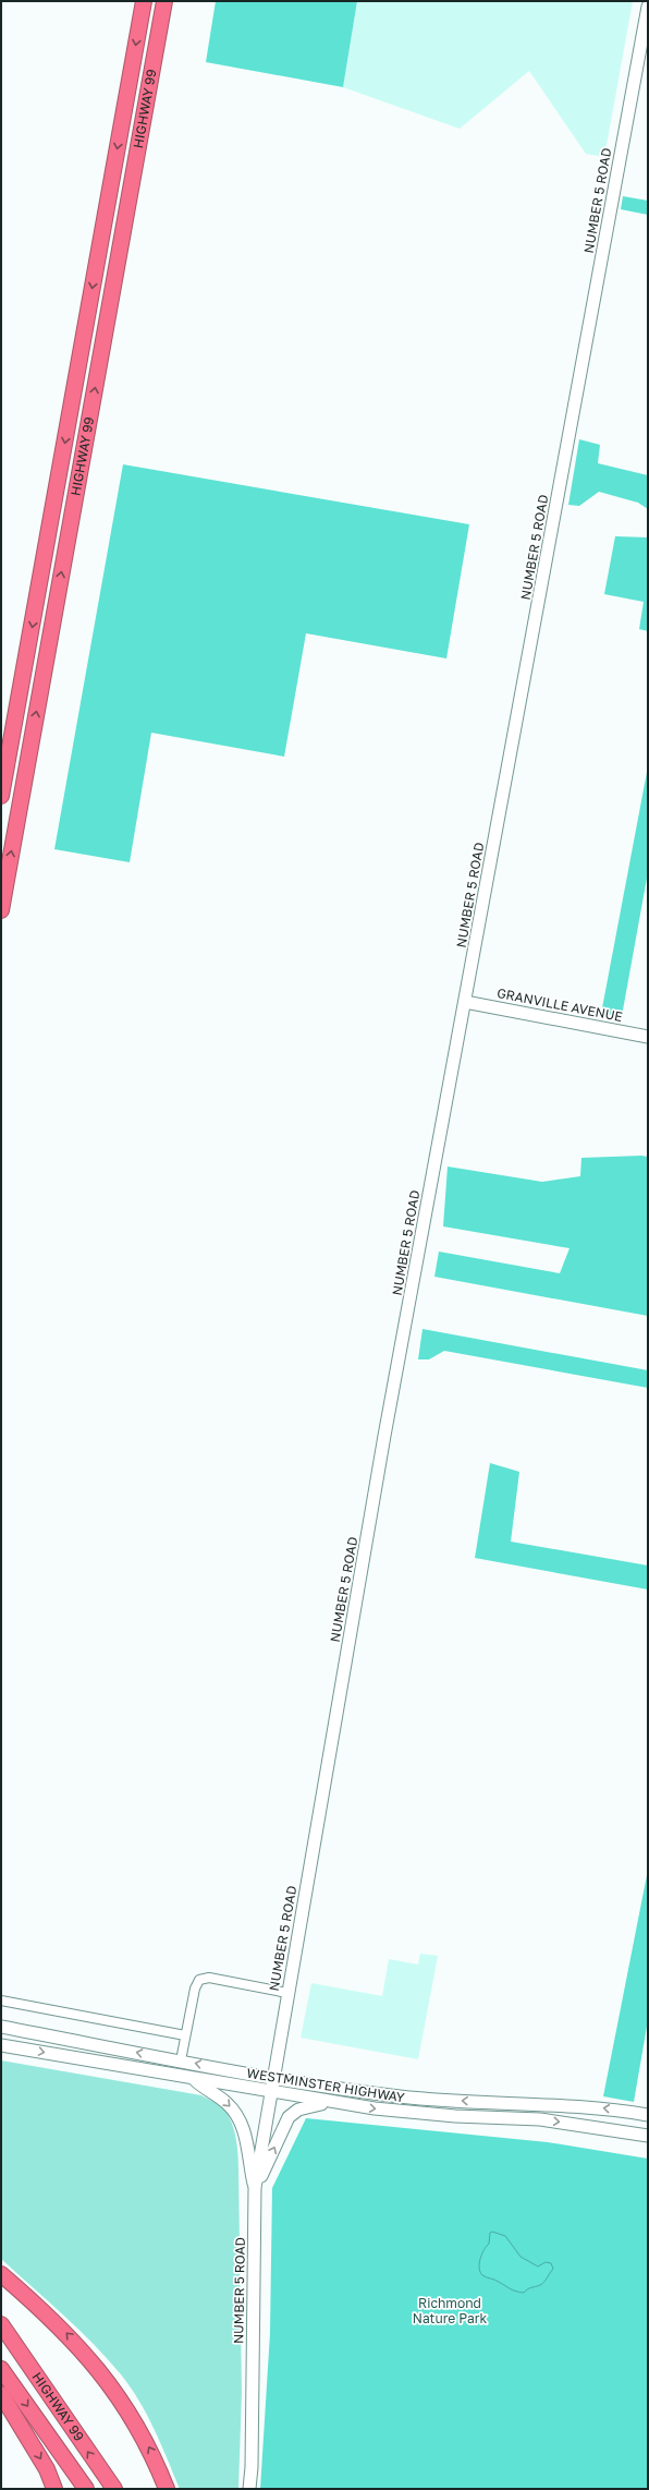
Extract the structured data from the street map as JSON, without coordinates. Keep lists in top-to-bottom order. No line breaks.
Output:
{"streets":{"highway":["HIGHWAY 99"],"main road":["NUMBER 5 ROAD","GRANVILLE AVENUE","WESTMINSTER HIGHWAY"]},"crossings":[["NUMBER 5 ROAD","GRANVILLE AVENUE"],["NUMBER 5 ROAD","WESTMINSTER HIGHWAY"]],"parks":["Richmond Nature Park"]}
